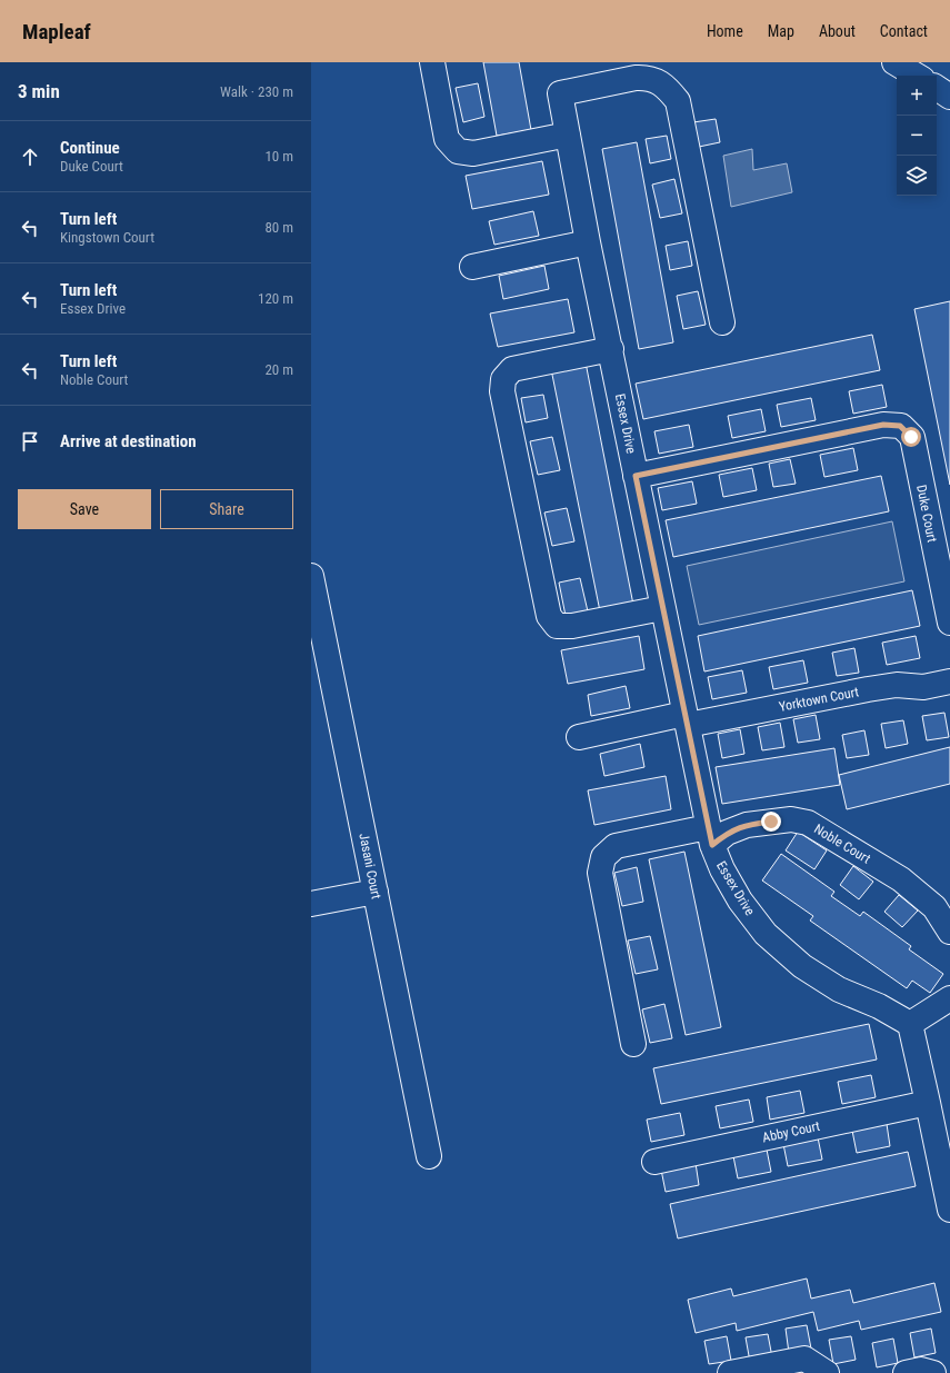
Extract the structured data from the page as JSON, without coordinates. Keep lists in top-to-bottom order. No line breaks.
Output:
{"streets":{"main road":["Essex Drive","Duke Court","Yorktown Court","Noble Court","Jasani Court","Abby Court"]},"crossings":[["Essex Drive","Duke Court"],["Essex Drive","Yorktown Court"],["Essex Drive","Noble Court"]],"page":{"header":"Mapleaf","nav":["Home","Map","About","Contact"],"heading":["3 min","Walk · 230 m"],"map_buttons":["+","−"],"list":[["Continue","Duke Court","10 m"],["Turn left","Kingstown Court","80 m"],["Turn left","Essex Drive","120 m"],["Turn left","Noble Court","20 m"],"Arrive at destination"],"buttons":["Save","Share"]}}
